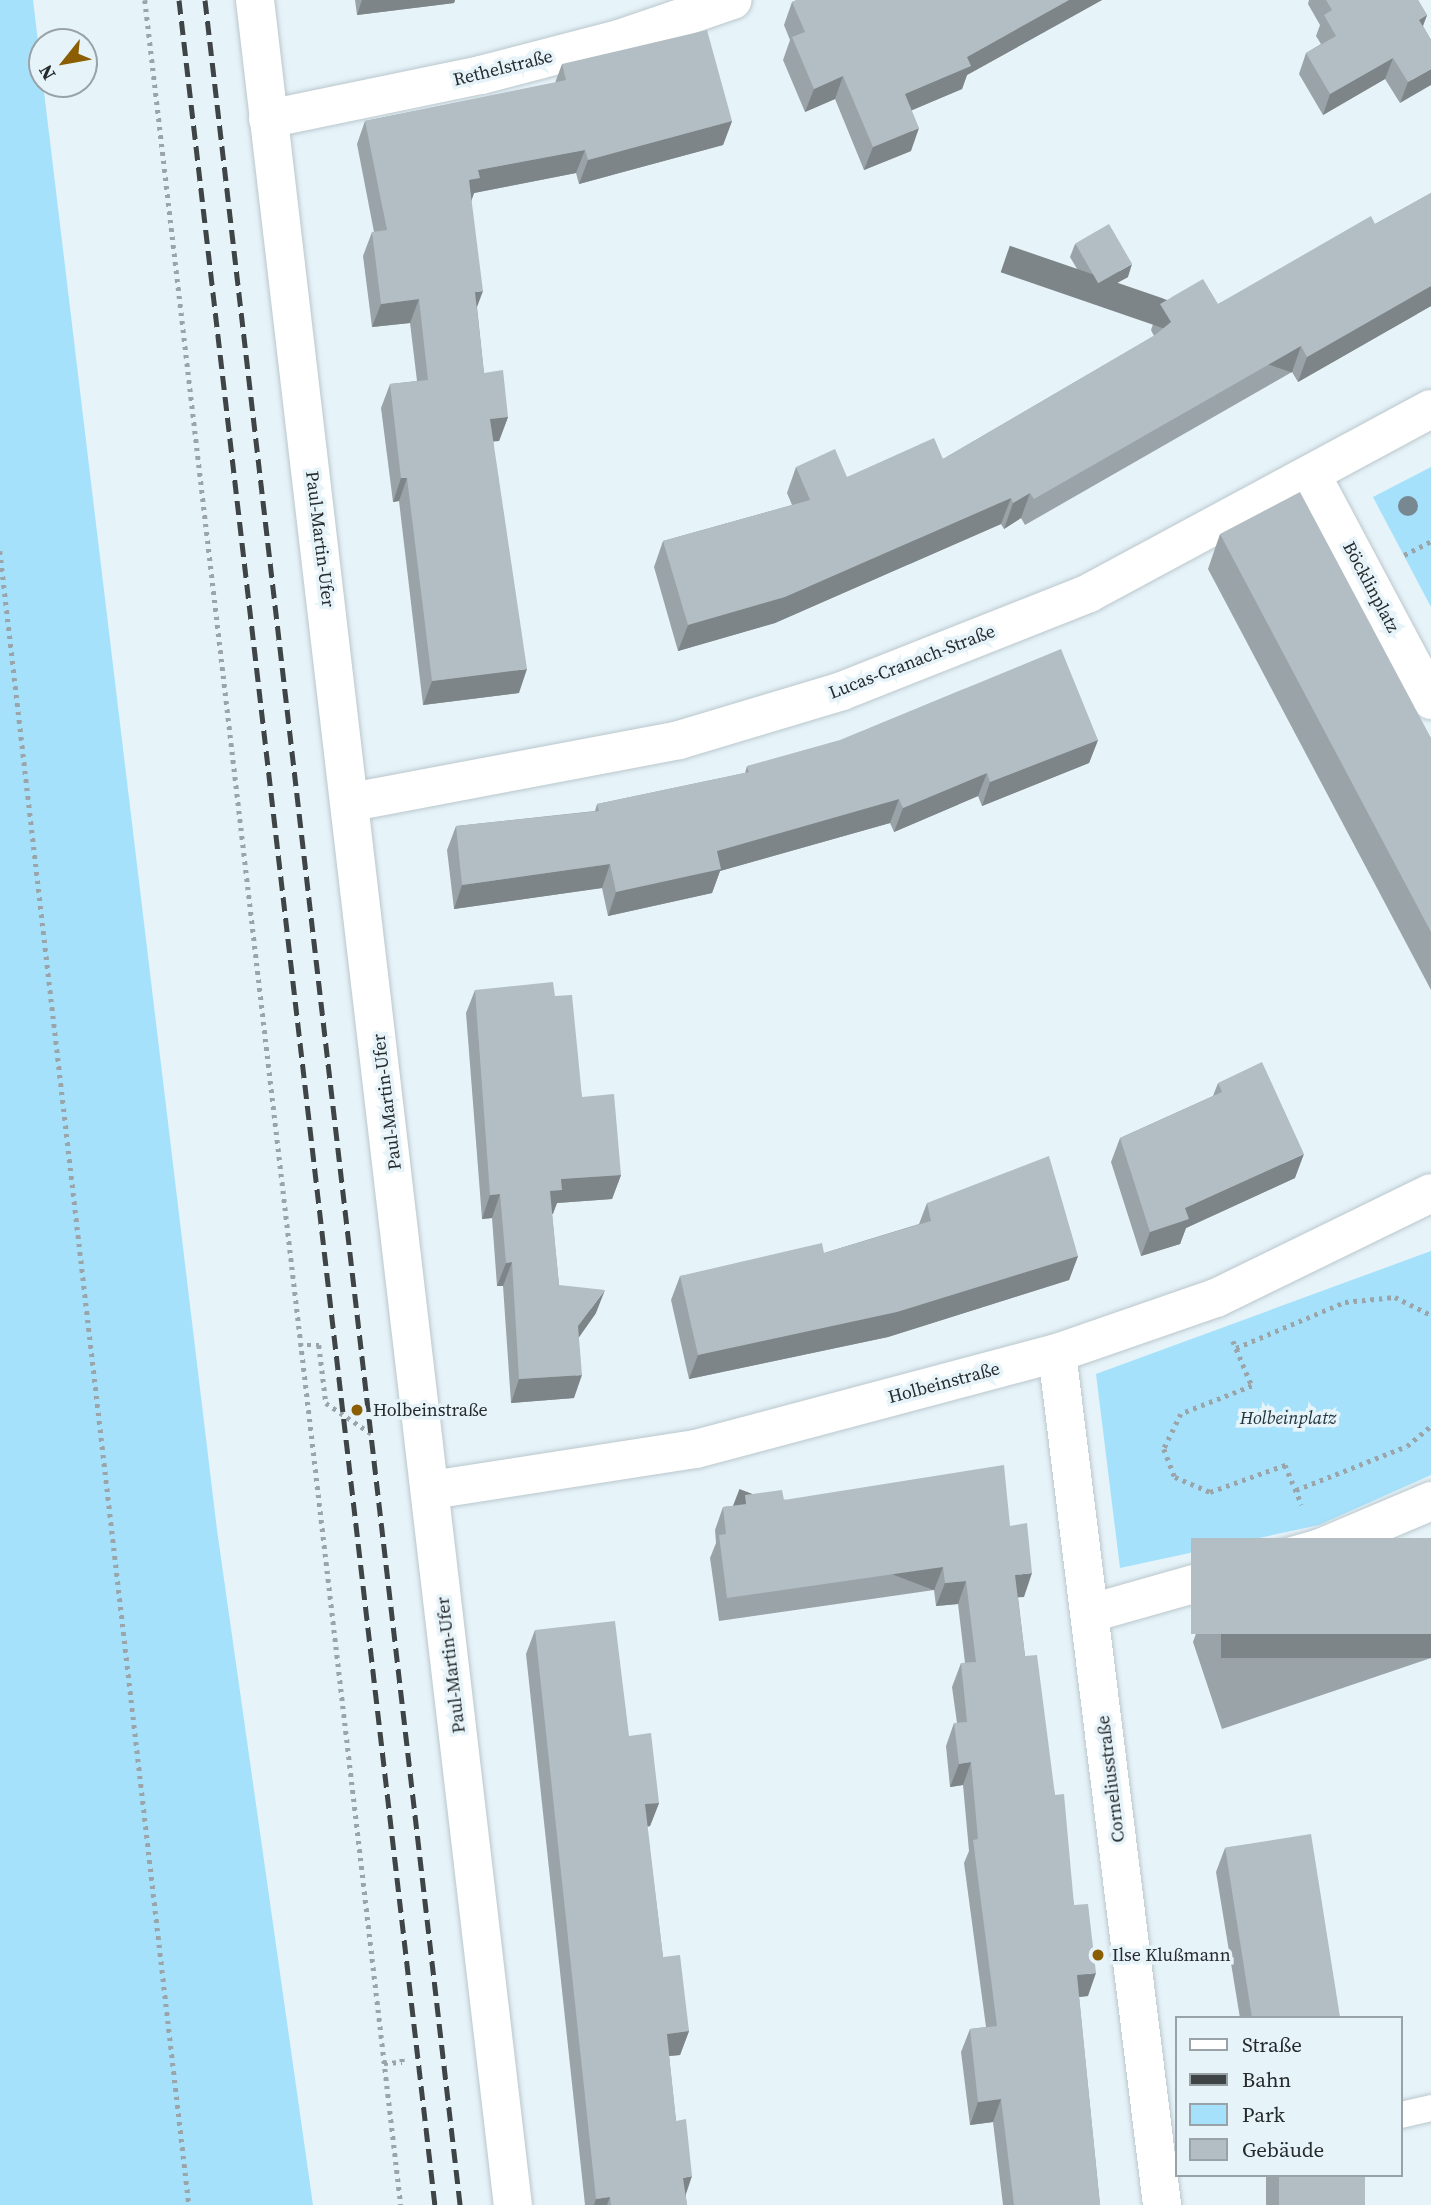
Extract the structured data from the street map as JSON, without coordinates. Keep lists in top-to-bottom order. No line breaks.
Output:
{"streets":{"street":["Rethelstraße","Paul-Martin-Ufer","Böcklinplatz","Lucas-Cranach-Straße","Holbeinstraße","Corneliusstraße"]},"crossings":[["Rethelstraße","Paul-Martin-Ufer"],["Paul-Martin-Ufer","Lucas-Cranach-Straße"],["Paul-Martin-Ufer","Holbeinstraße"],["Böcklinplatz","Lucas-Cranach-Straße"],["Holbeinstraße","Corneliusstraße"]],"parks":["Holbeinplatz"],"places":["Holbeinstraße","Ilse Klußmann"],"legend":["Straße","Bahn","Park","Gebäude"],"north":"bottom left"}
